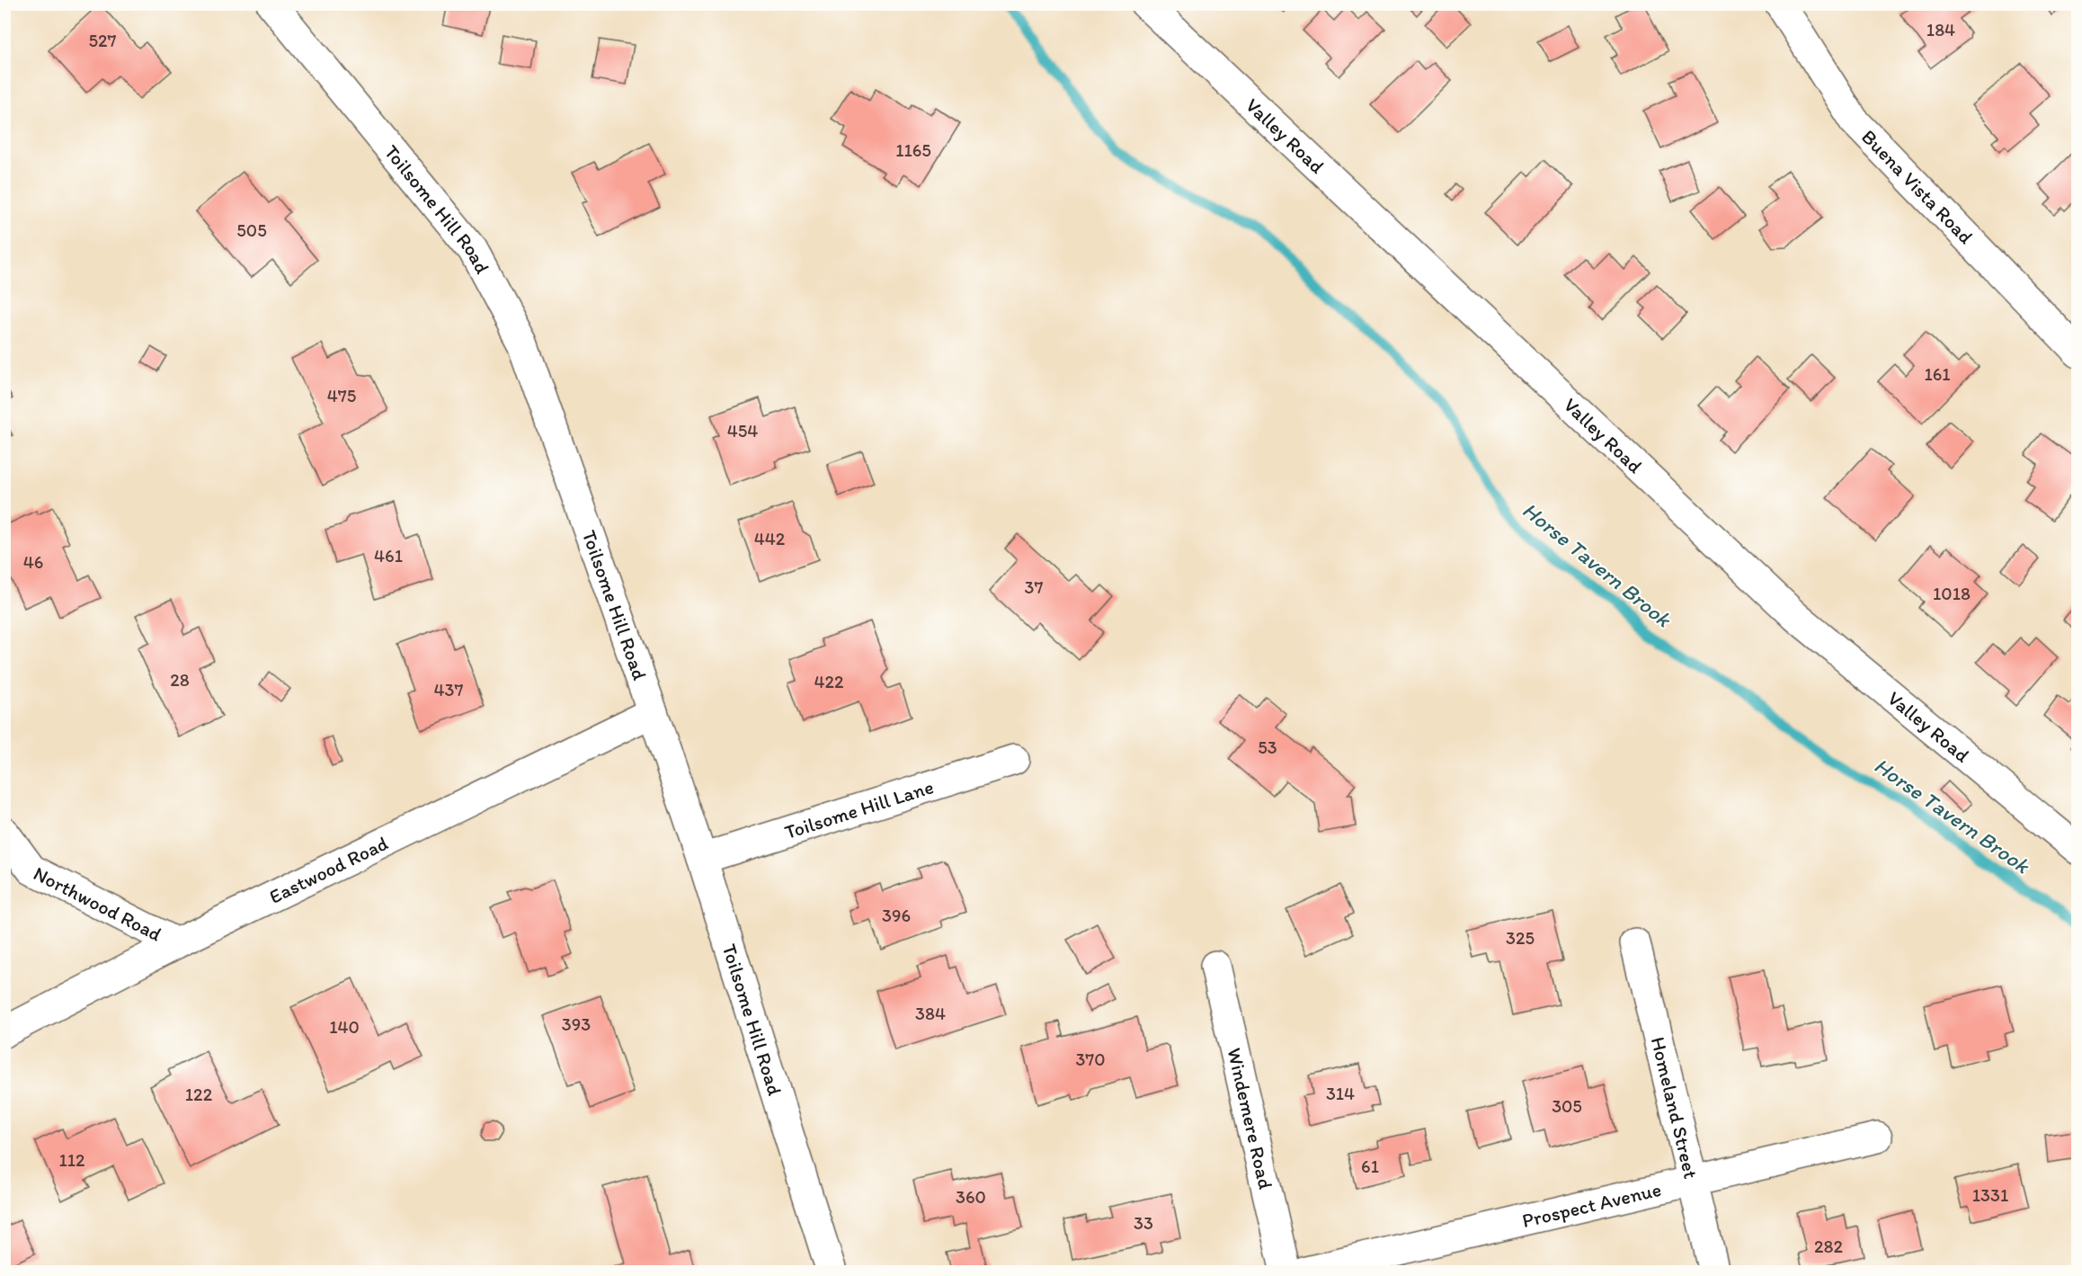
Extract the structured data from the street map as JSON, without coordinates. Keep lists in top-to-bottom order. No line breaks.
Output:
{"streets":{"street":["Valley Road","Buena Vista Road","Toilsome Hill Road","Toilsome Hill Lane","Eastwood Road","Northwood Road","Homeland Street","Windemere Road","Prospect Avenue"]},"crossings":[["Toilsome Hill Road","Toilsome Hill Lane"],["Toilsome Hill Road","Eastwood Road"],["Eastwood Road","Northwood Road"],["Homeland Street","Prospect Avenue"]],"water":["Horse Tavern Brook"],"house_numbers":["184","527","1165","505","161","475","454","442","461","46","37","1018","28","422","437","53","396","325","384","393","140","370","314","122","305","112","61","1331","360","33","282"]}
